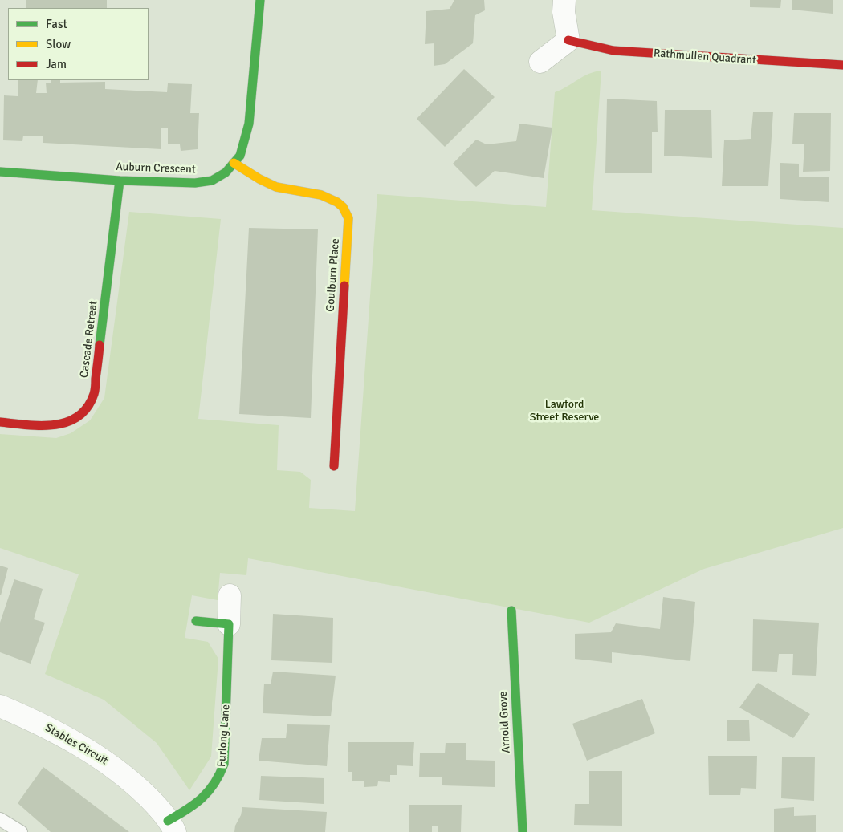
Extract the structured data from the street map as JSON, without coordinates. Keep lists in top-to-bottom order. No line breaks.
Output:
{"streets":{"street":["Rathmullen Quadrant","Auburn Crescent","Goulburn Place","Cascade Retreat","Arnold Grove","Furlong Lane","Stables Circuit"]},"crossings":[["Auburn Crescent","Goulburn Place"],["Auburn Crescent","Cascade Retreat"],["Furlong Lane","Stables Circuit"]],"parks":["Lawford Street Reserve"],"legend":["Fast","Slow","Jam"]}
